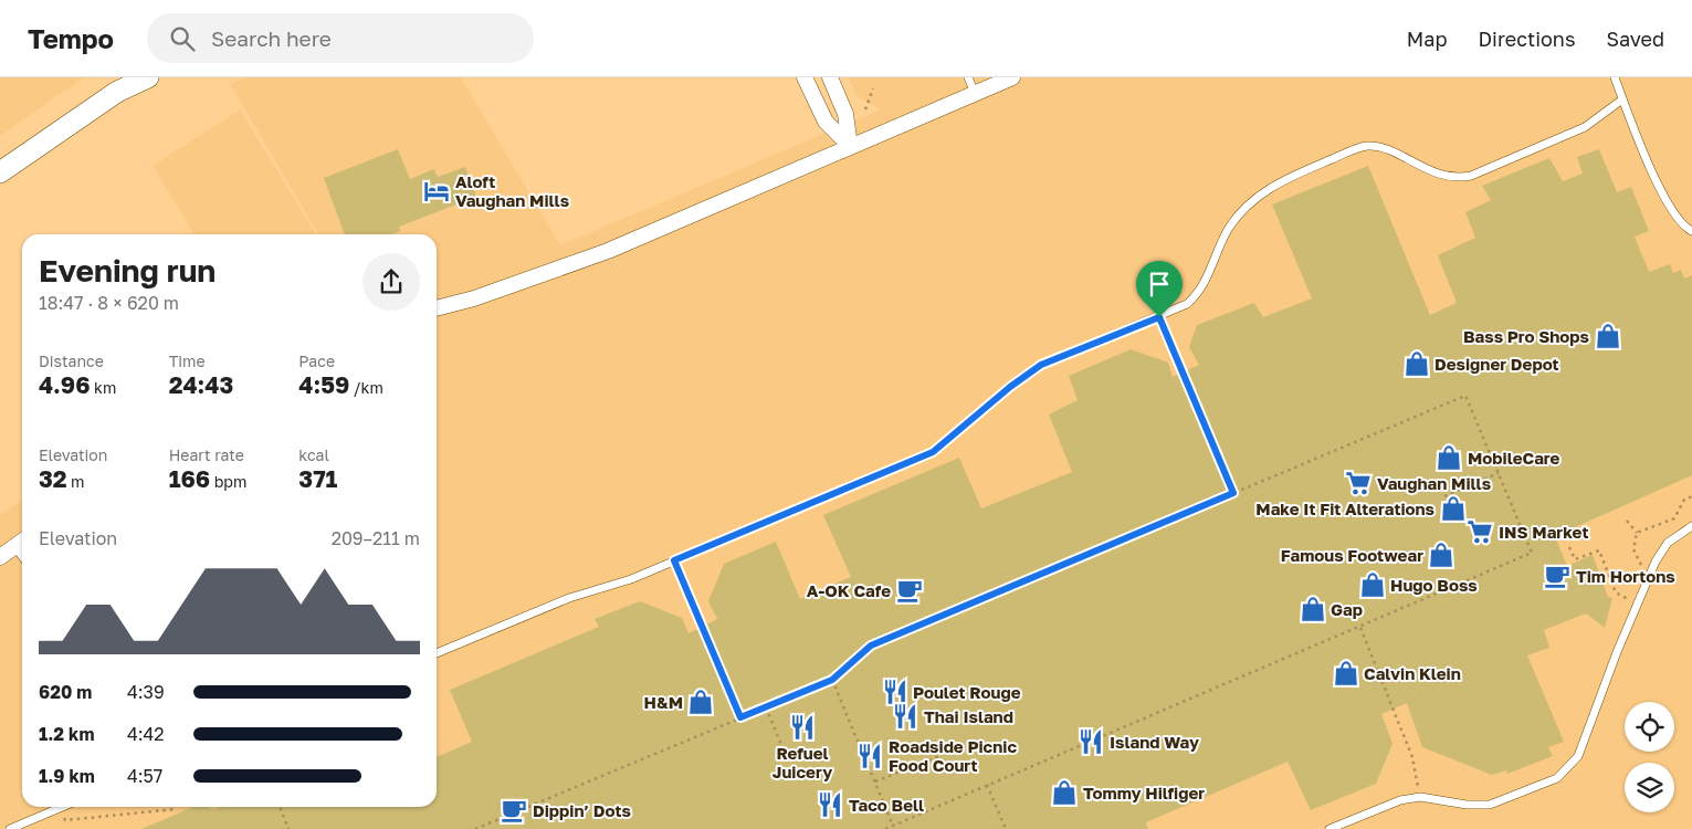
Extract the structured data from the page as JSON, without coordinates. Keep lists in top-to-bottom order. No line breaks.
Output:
{"places":{"hotel":["Aloft Vaughan Mills"],"shop":["Bass Pro Shops","Designer Depot","MobileCare","Make It Fit Alterations","Famous Footwear","Hugo Boss","Gap","Calvin Klein","H&M","Tommy Hilfiger"],"supermarket":["Vaughan Mills","INS Market"],"cafe":["Tim Hortons","A-OK Cafe","Dippin’ Dots"],"restaurant":["Poulet Rouge","Thai Island","Refuel Juicery","Island Way","Roadside Picnic Food Court","Taco Bell"]},"page":{"header":"Tempo","search":"Search here","nav":["Map","Directions","Saved"],"heading":["Evening run","18:47 · 8 × 620 m"],"stats":[["Distance","4.96 km"],["Time","24:43"],["Pace","4:59 /km"],["Elevation","32 m"],["Heart rate","166 bpm"],["kcal","371"]],"chart":["Elevation","209–211 m"],"list":[{"name":"620 m","note":"4:39"},{"name":"1.2 km","note":"4:42"},{"name":"1.9 km","note":"4:57"}]}}
